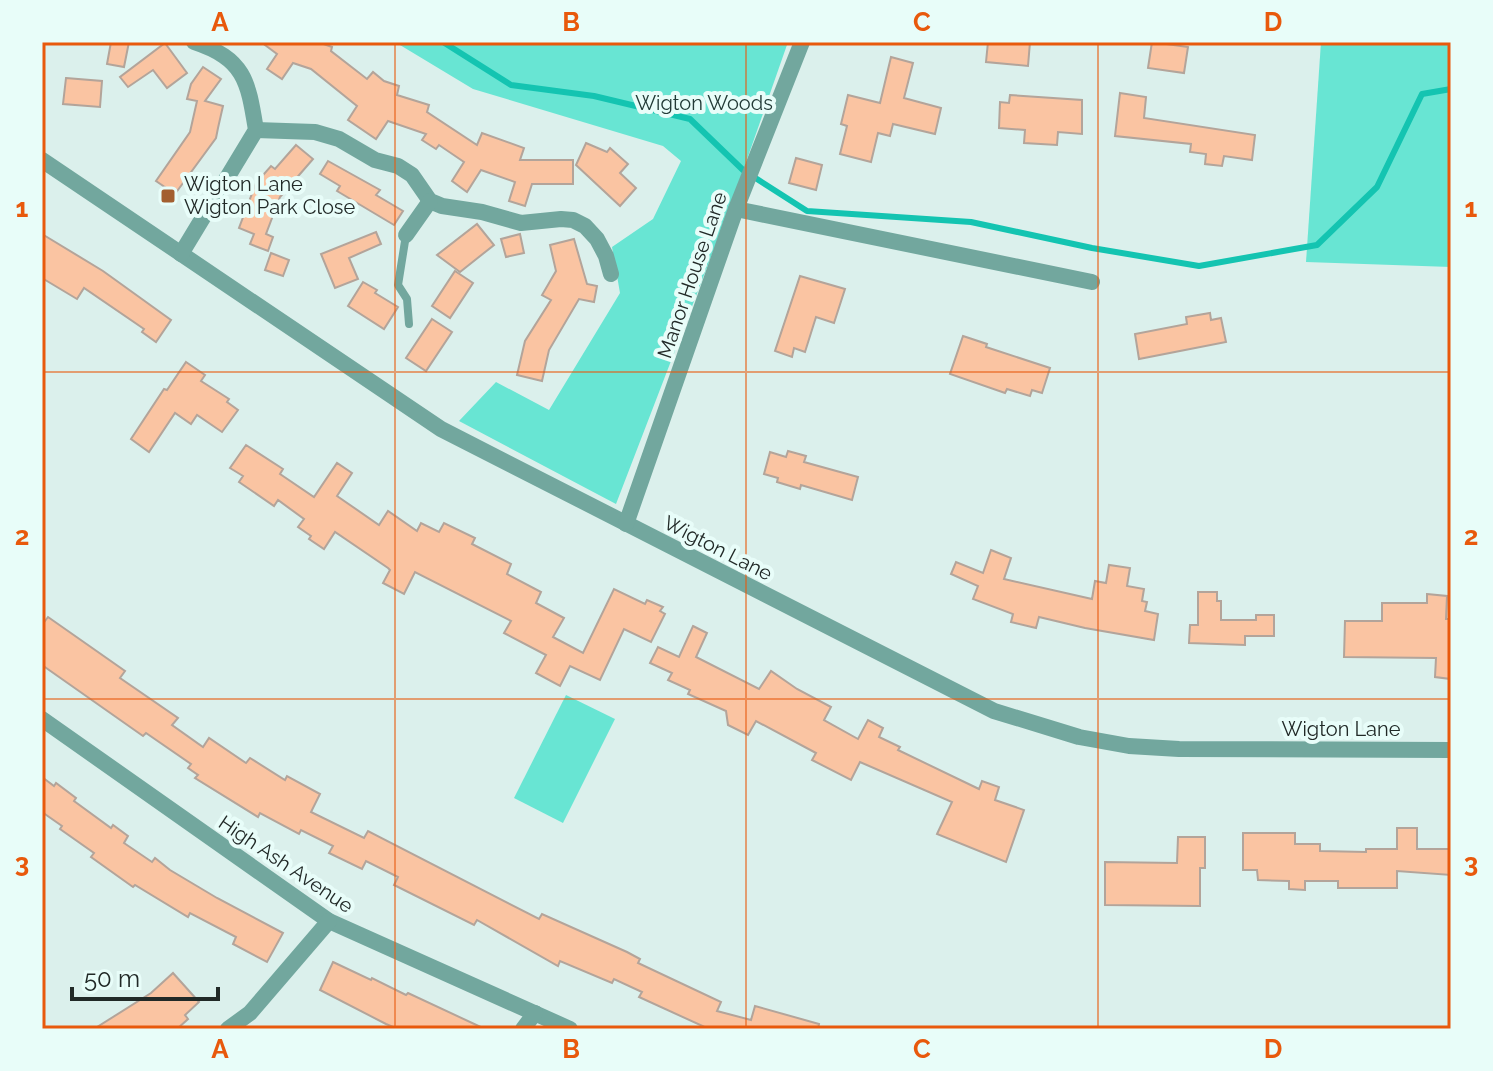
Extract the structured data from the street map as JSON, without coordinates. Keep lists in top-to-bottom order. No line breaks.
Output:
{"streets":{"street":["Manor House Lane","Wigton Lane","High Ash Avenue"]},"crossings":[["Manor House Lane","Wigton Lane"]],"parks":["Wigton Woods"],"places":{"transit":["Wigton Lane Wigton Park Close"]},"scale_bar":"50 m","grid":{"columns":["A","B","C","D"],"rows":["1","2","3"]}}
